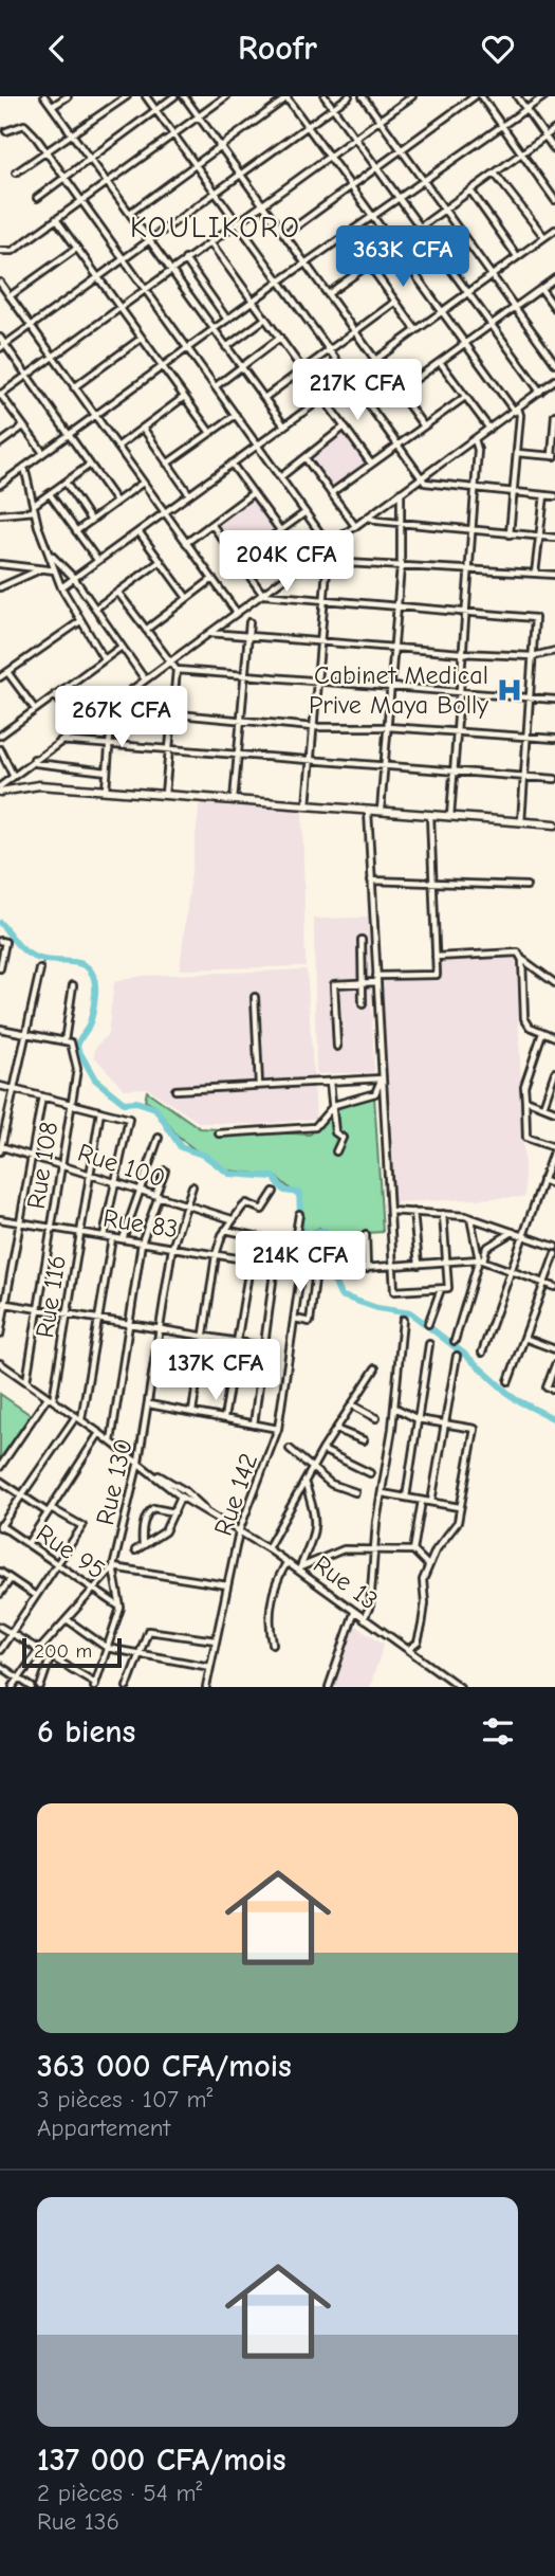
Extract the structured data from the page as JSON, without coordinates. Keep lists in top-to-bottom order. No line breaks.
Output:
{"streets":{"street":["Rue 108","Rue 100","Rue 83","Rue 116","Rue 130","Rue 142","Rue 95","Rue 13"]},"crossings":[["Rue 108","Rue 100"],["Rue 108","Rue 83"],["Rue 108","Rue 13"],["Rue 100","Rue 116"],["Rue 100","Rue 130"],["Rue 83","Rue 116"],["Rue 83","Rue 130"],["Rue 83","Rue 142"],["Rue 116","Rue 13"],["Rue 130","Rue 13"],["Rue 142","Rue 13"]],"districts":["KOULIKORO"],"places":{"hospital":["Cabinet Medical Prive Maya Bolly"]},"scale_bar":"200 m","page":{"header":"Roofr","price":["363K CFA","217K CFA","204K CFA","267K CFA","214K CFA","137K CFA"],"scale":"200 m","heading":"6 biens","list":[{"name":"363 000 CFA/mois","note":"3 pièces · 107 m² · Appartement"},{"name":"137 000 CFA/mois","note":"2 pièces · 54 m² · Rue 136"}]}}
